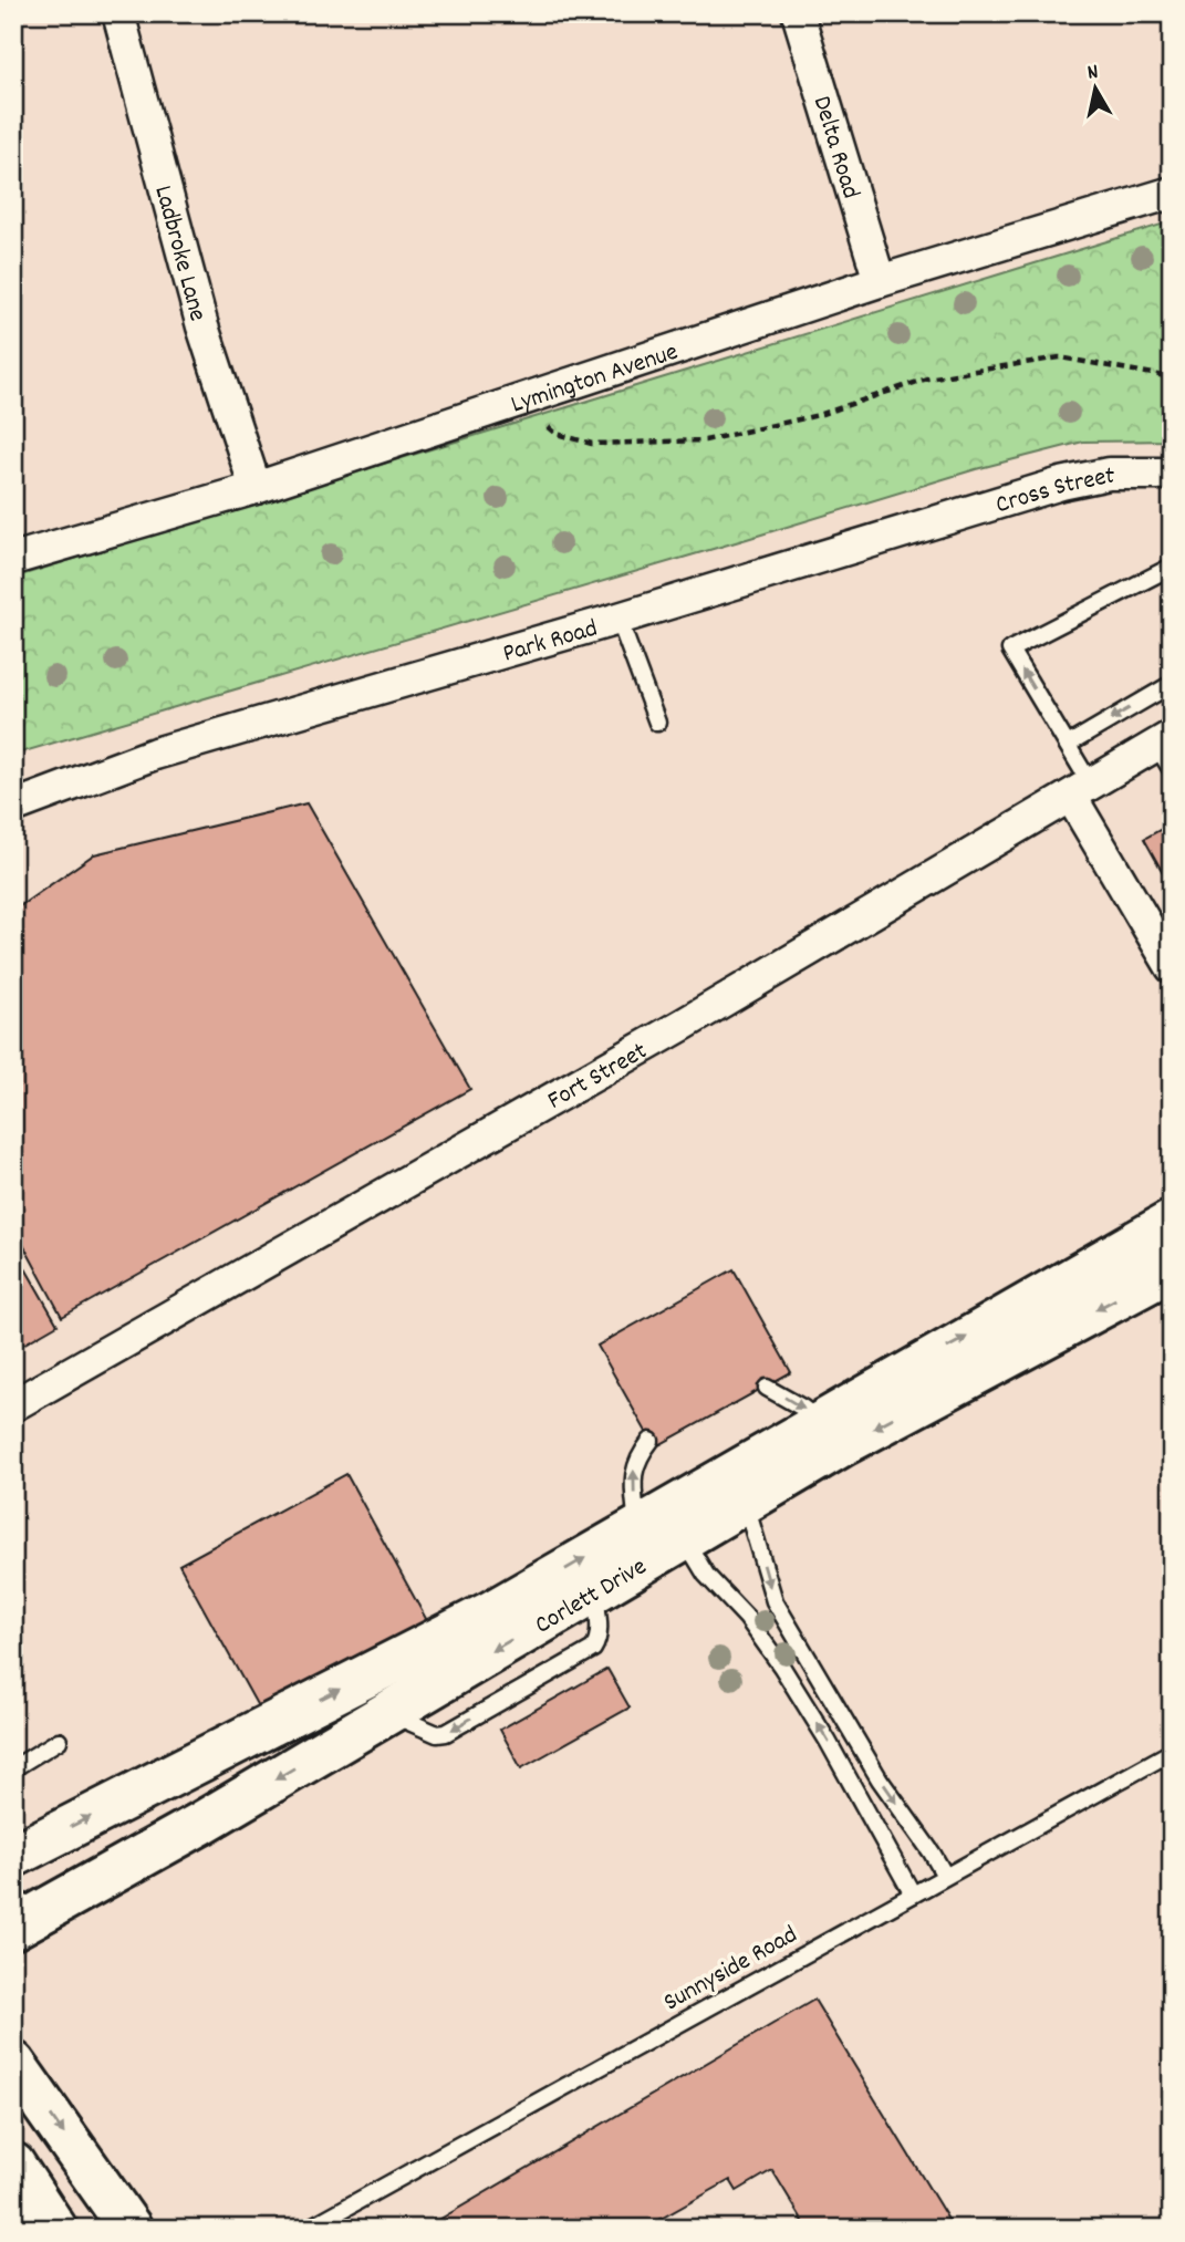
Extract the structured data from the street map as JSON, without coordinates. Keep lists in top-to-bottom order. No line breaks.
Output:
{"streets":{"main road":["Corlett Drive"],"street":["Delta Road","Ladbroke Lane","Lymington Avenue","Cross Street","Park Road","Fort Street"],"lane":["Sunnyside Road"]},"crossings":[["Delta Road","Lymington Avenue"],["Ladbroke Lane","Lymington Avenue"],["Cross Street","Park Road"]],"north":"top"}
